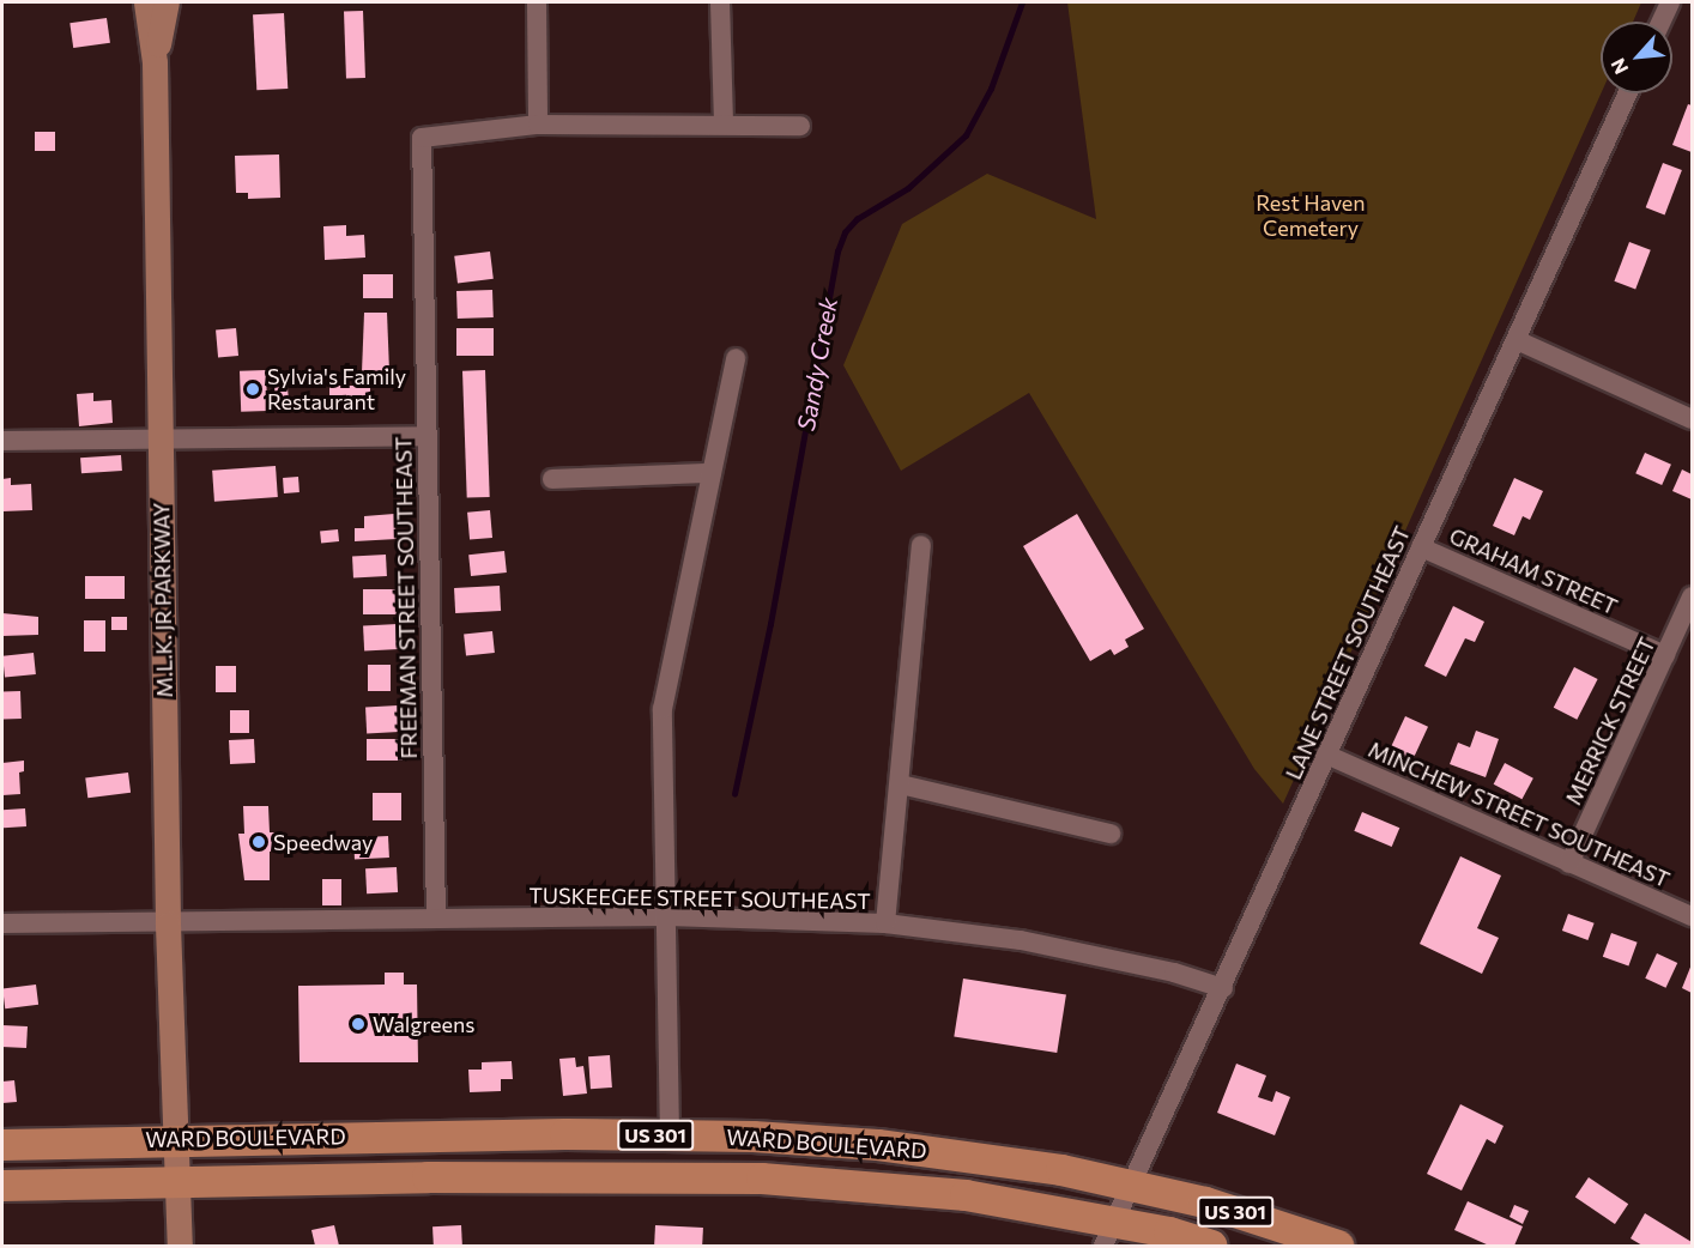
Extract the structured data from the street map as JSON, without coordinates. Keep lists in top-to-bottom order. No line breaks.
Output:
{"streets":{"highway":["US 301","WARD BOULEVARD"],"main road":["M.L.K. JR PARKWAY"],"street":["GRAHAM STREET","FREEMAN STREET SOUTHEAST","LANE STREET SOUTHEAST","MERRICK STREET","MINCHEW STREET SOUTHEAST","TUSKEEGEE STREET SOUTHEAST"]},"crossings":[["GRAHAM STREET","LANE STREET SOUTHEAST"],["GRAHAM STREET","MERRICK STREET"],["FREEMAN STREET SOUTHEAST","TUSKEEGEE STREET SOUTHEAST"],["M.L.K. JR PARKWAY","TUSKEEGEE STREET SOUTHEAST"],["M.L.K. JR PARKWAY","US 301"],["M.L.K. JR PARKWAY","WARD BOULEVARD"],["LANE STREET SOUTHEAST","MINCHEW STREET SOUTHEAST"],["LANE STREET SOUTHEAST","TUSKEEGEE STREET SOUTHEAST"],["LANE STREET SOUTHEAST","WARD BOULEVARD"],["MERRICK STREET","MINCHEW STREET SOUTHEAST"],["US 301","WARD BOULEVARD"]],"water":["Sandy Creek"],"parks":["Rest Haven Cemetery"],"places":["Sylvia's Family Restaurant","Speedway","Walgreens"],"north":"bottom left"}
